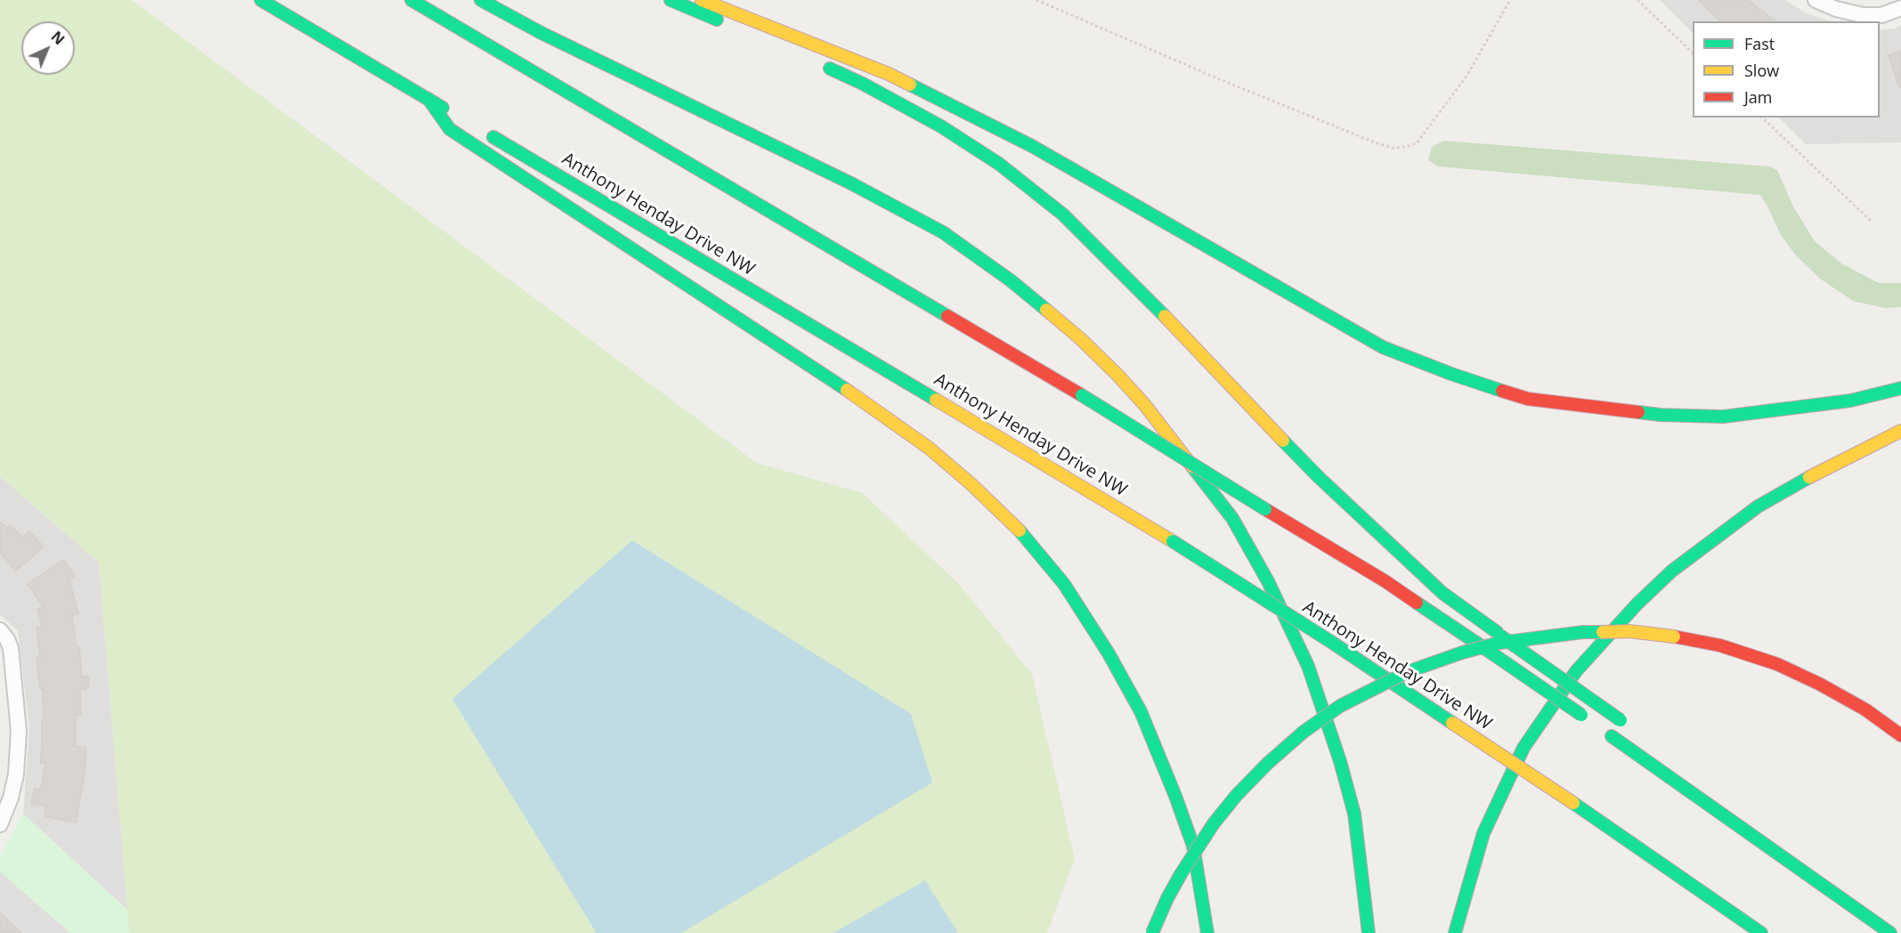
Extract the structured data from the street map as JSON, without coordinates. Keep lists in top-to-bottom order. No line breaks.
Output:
{"streets":{"highway":["Anthony Henday Drive NW"]},"legend":["Fast","Slow","Jam"],"north":"top right"}
